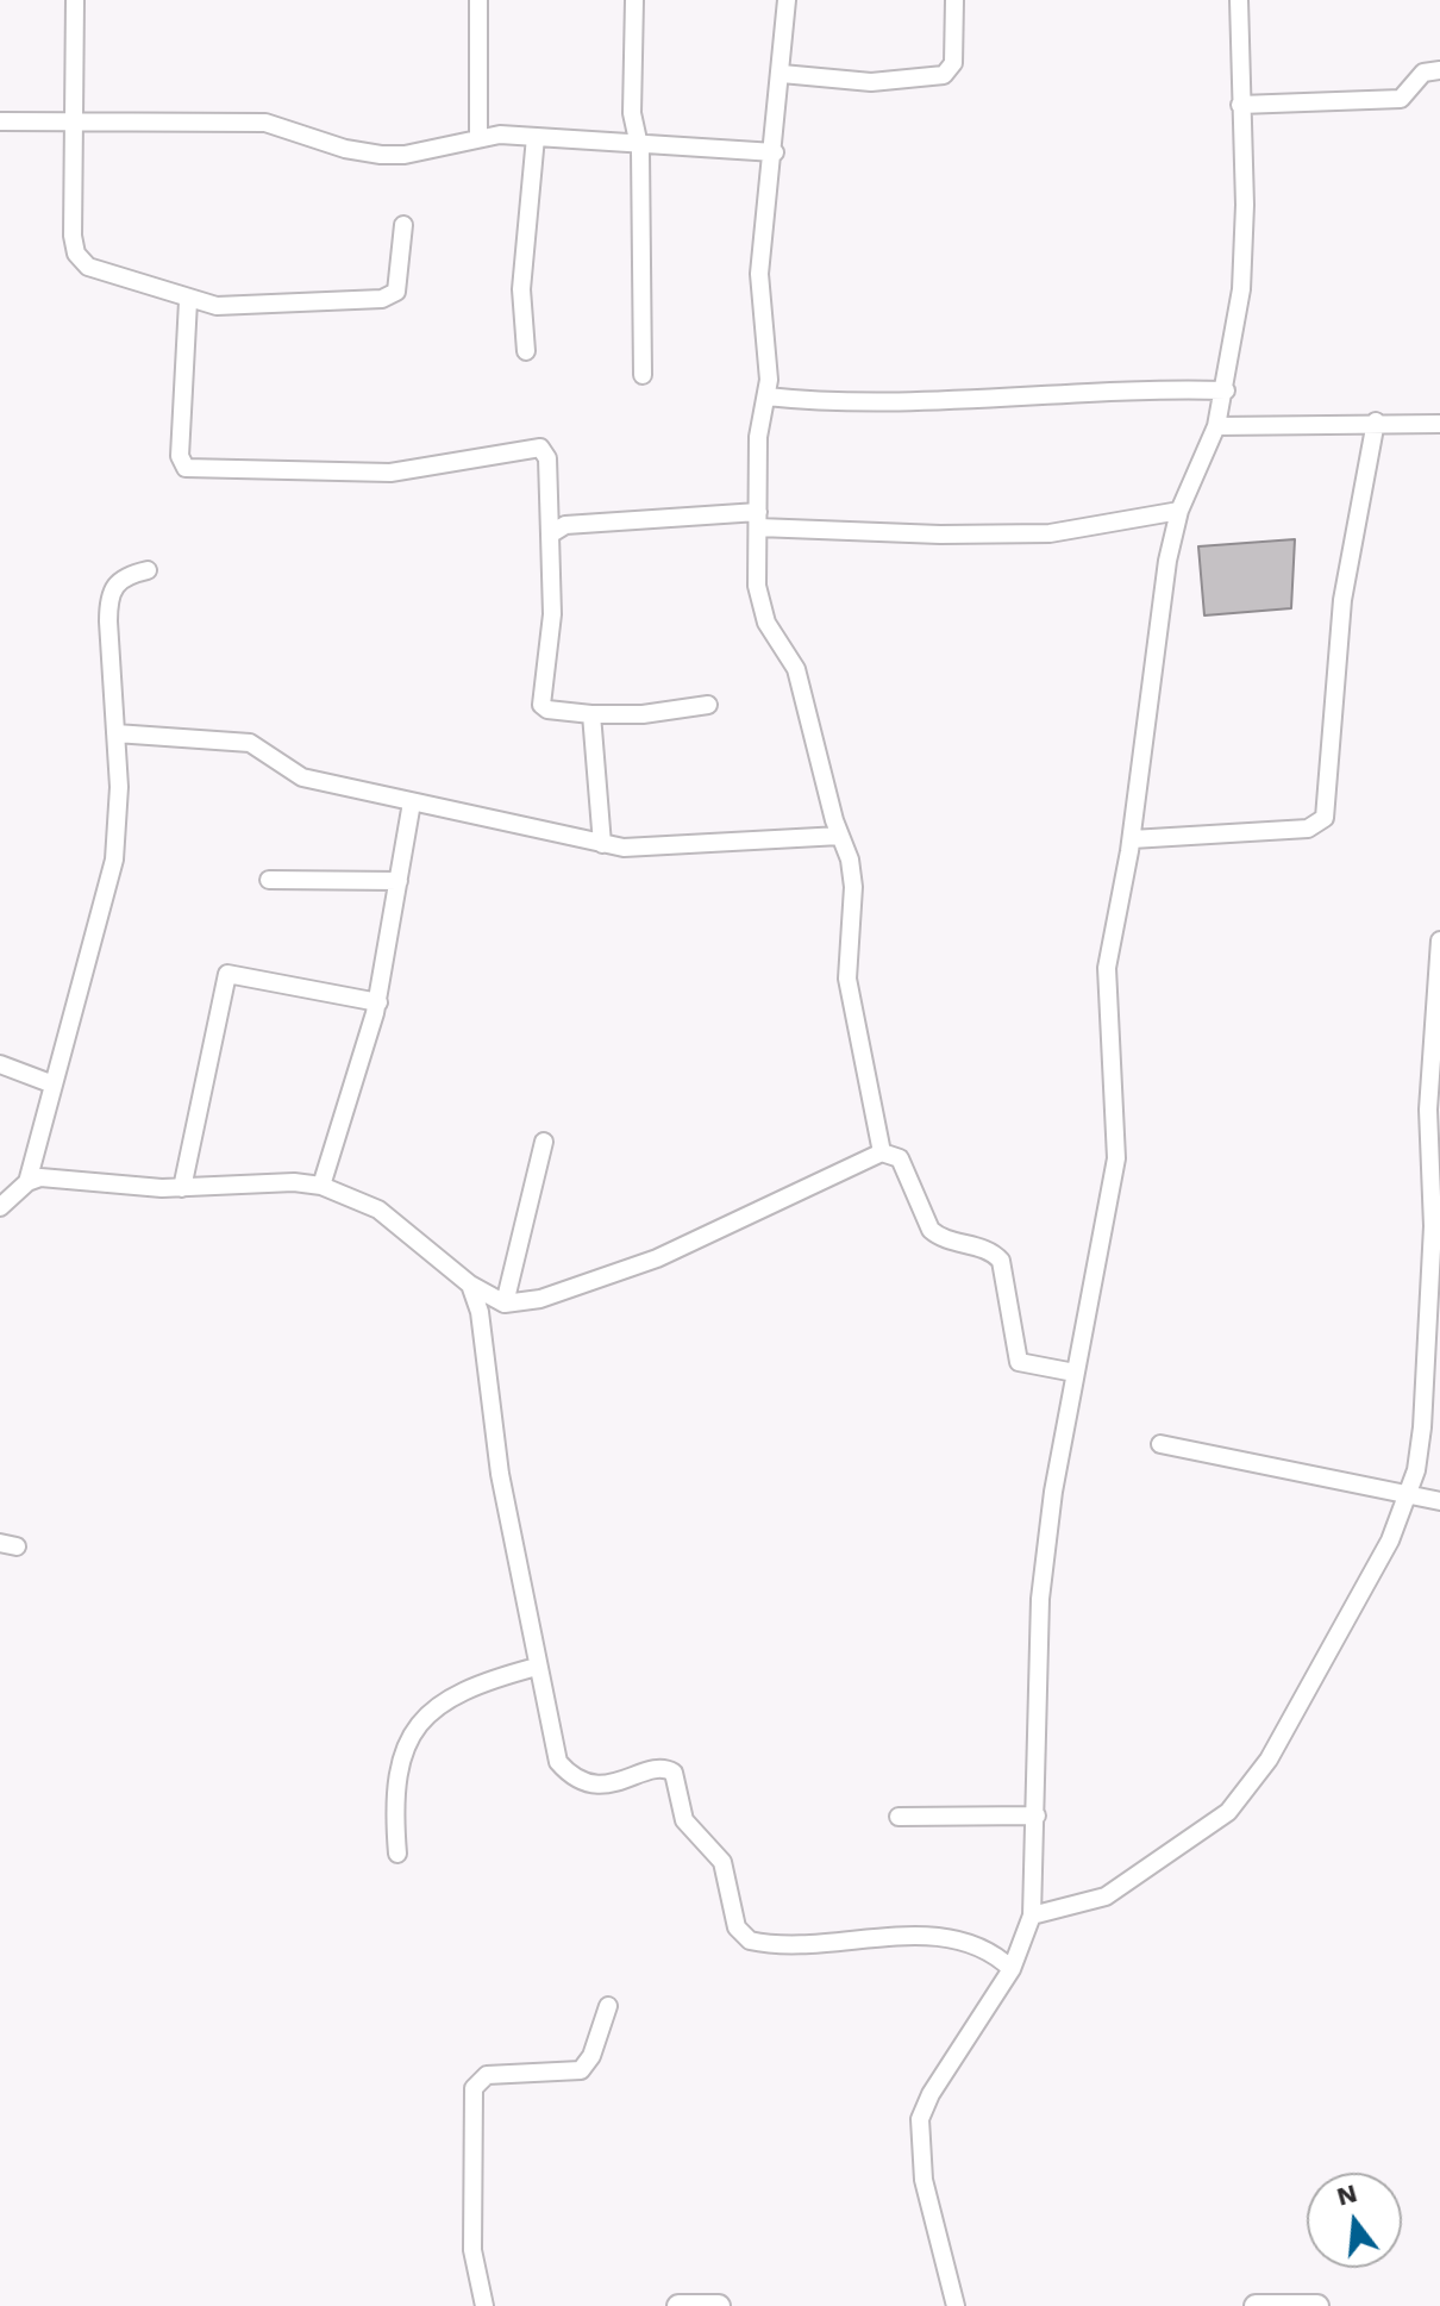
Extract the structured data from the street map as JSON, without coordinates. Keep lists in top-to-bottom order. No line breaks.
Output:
{"north":"top"}
